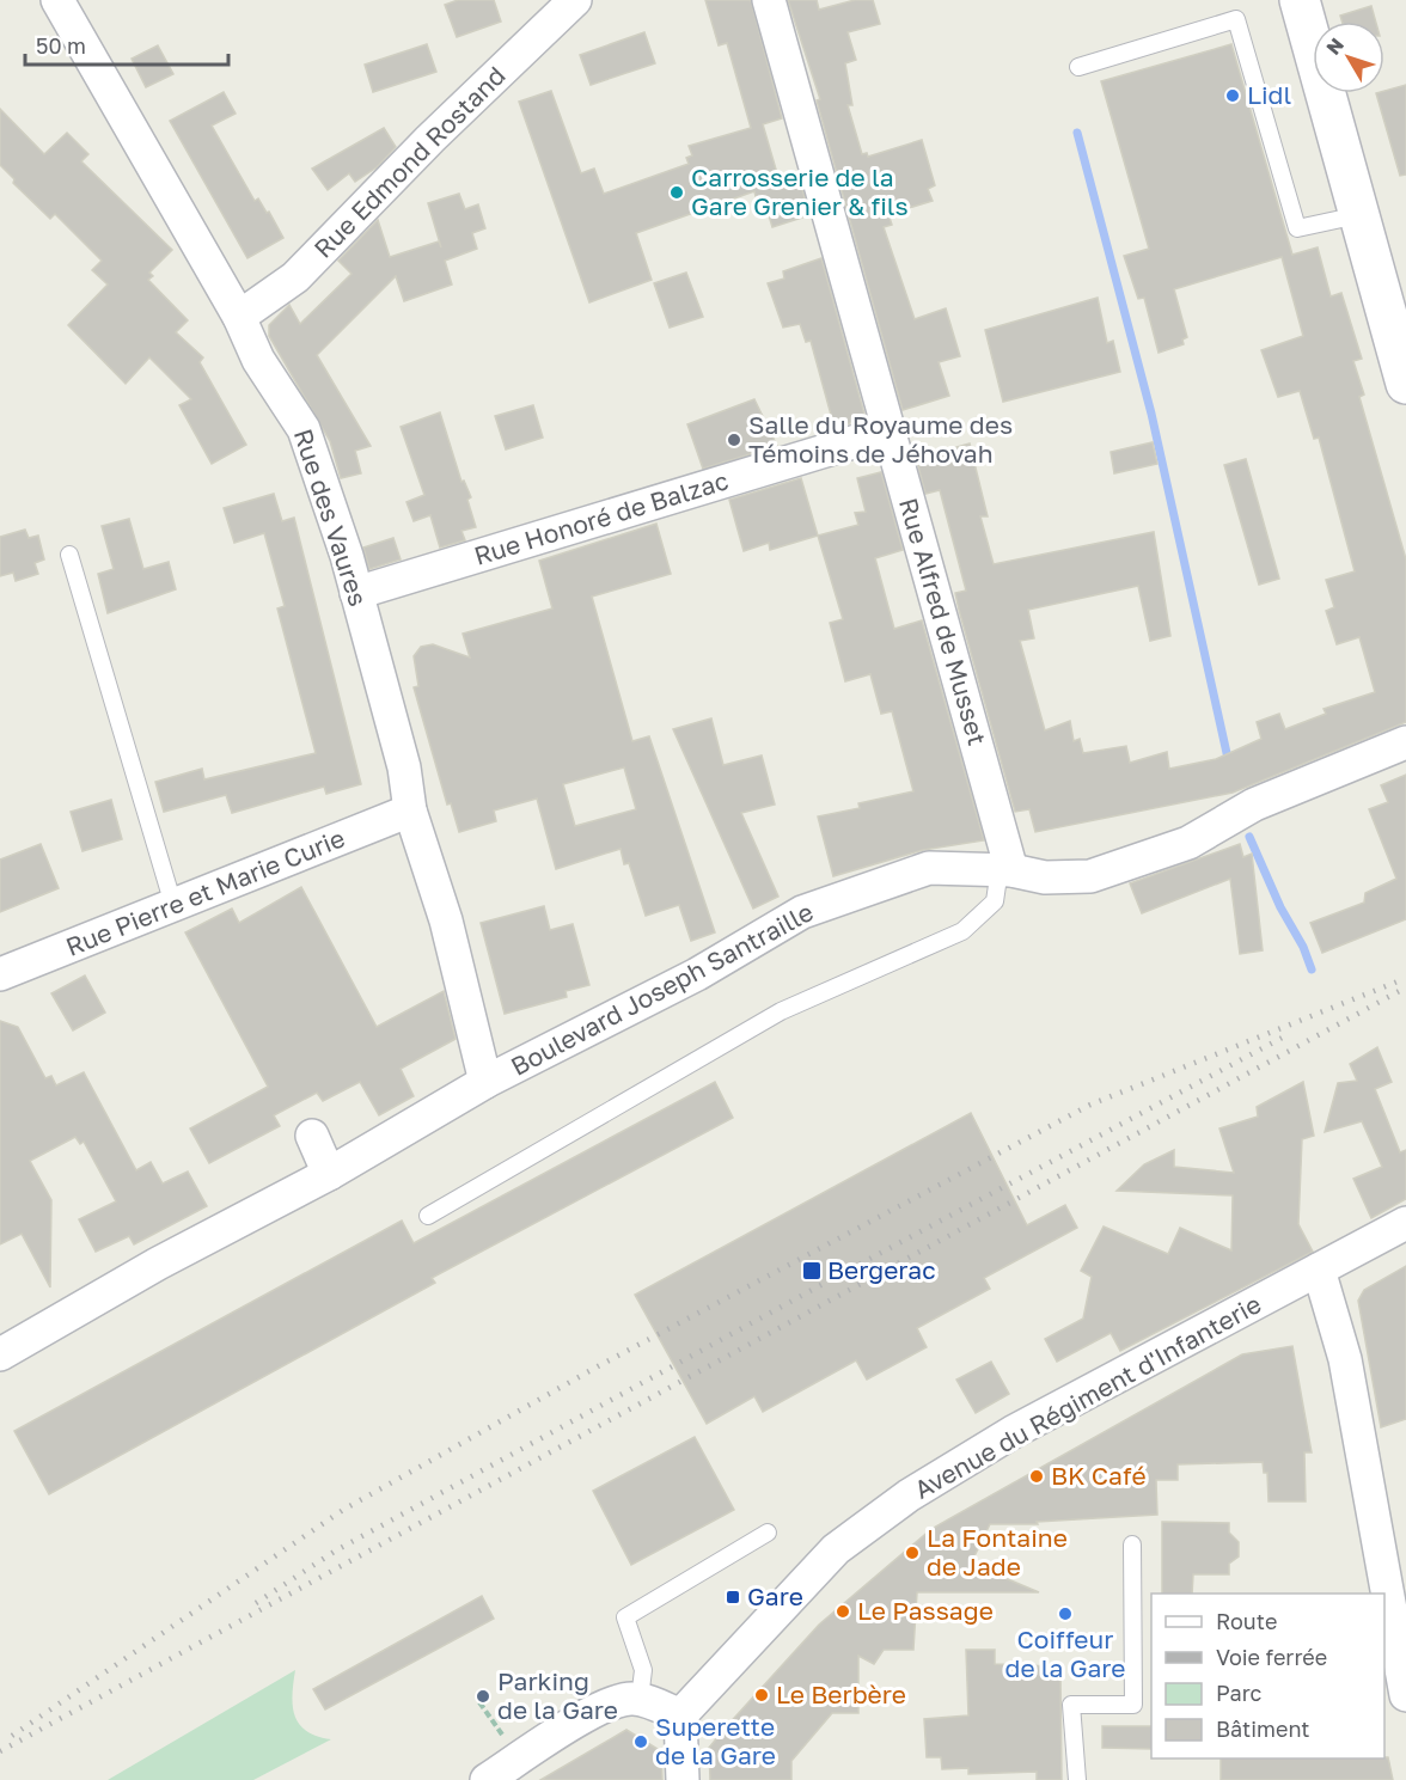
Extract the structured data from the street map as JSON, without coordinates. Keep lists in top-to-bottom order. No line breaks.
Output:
{"streets":{"street":["Rue Edmond Rostand","Rue des Vaures","Rue Honoré de Balzac","Rue Alfred de Musset","Rue Pierre et Marie Curie","Boulevard Joseph Santraille","Avenue du Régiment d'Infanterie"]},"crossings":[["Rue Edmond Rostand","Rue des Vaures"],["Rue des Vaures","Rue Honoré de Balzac"],["Rue des Vaures","Rue Pierre et Marie Curie"],["Rue des Vaures","Boulevard Joseph Santraille"],["Rue Honoré de Balzac","Rue Alfred de Musset"],["Rue Alfred de Musset","Boulevard Joseph Santraille"]],"places":{"other":["Lidl","Carrosserie de la Gare Grenier & fils","Salle du Royaume des Témoins de Jéhovah","BK Café","La Fontaine de Jade","Le Passage","Coiffeur de la Gare","Le Berbère","Parking de la Gare","Superette de la Gare"],"transit":["Bergerac","Gare"]},"legend":["Route","Voie ferrée","Parc","Bâtiment"],"scale_bar":"50 m","north":"top left"}
